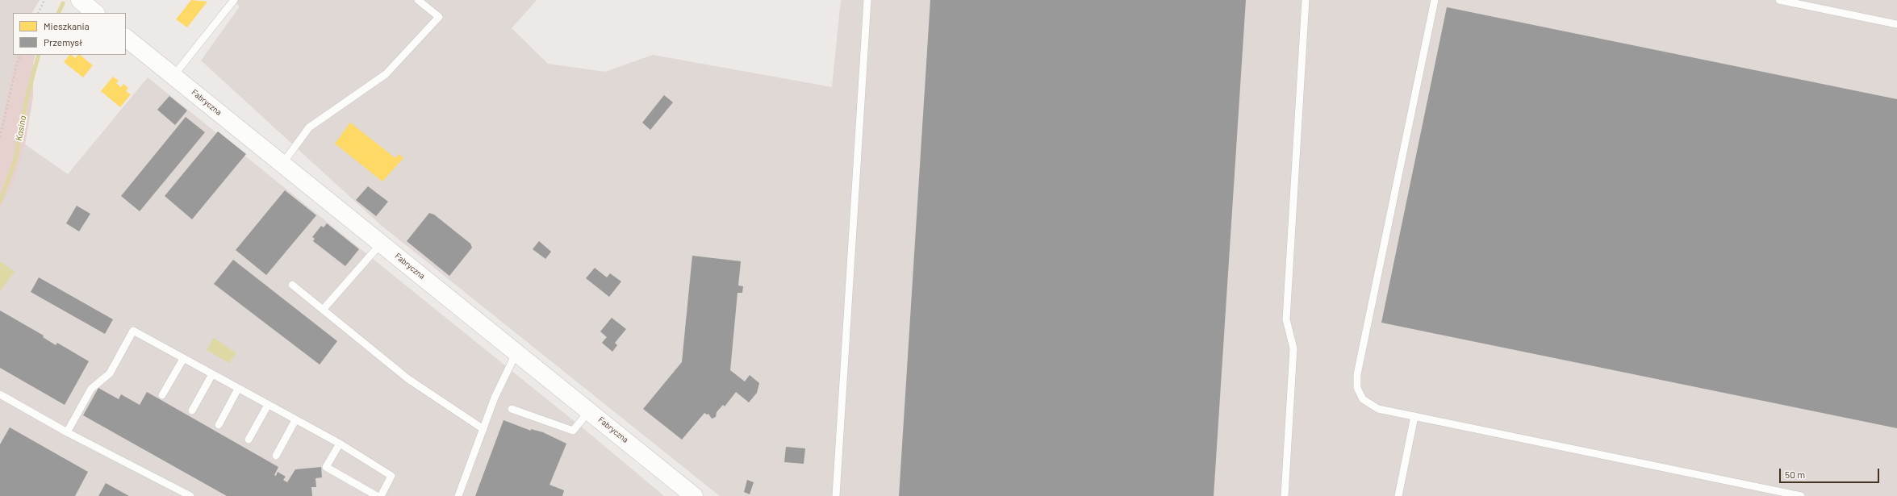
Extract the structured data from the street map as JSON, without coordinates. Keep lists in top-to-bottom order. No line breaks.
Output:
{"streets":{"main road":["Fabryczna"]},"water":["Kasina"],"legend":["Mieszkania","Przemysł"],"scale_bar":"50 m"}
